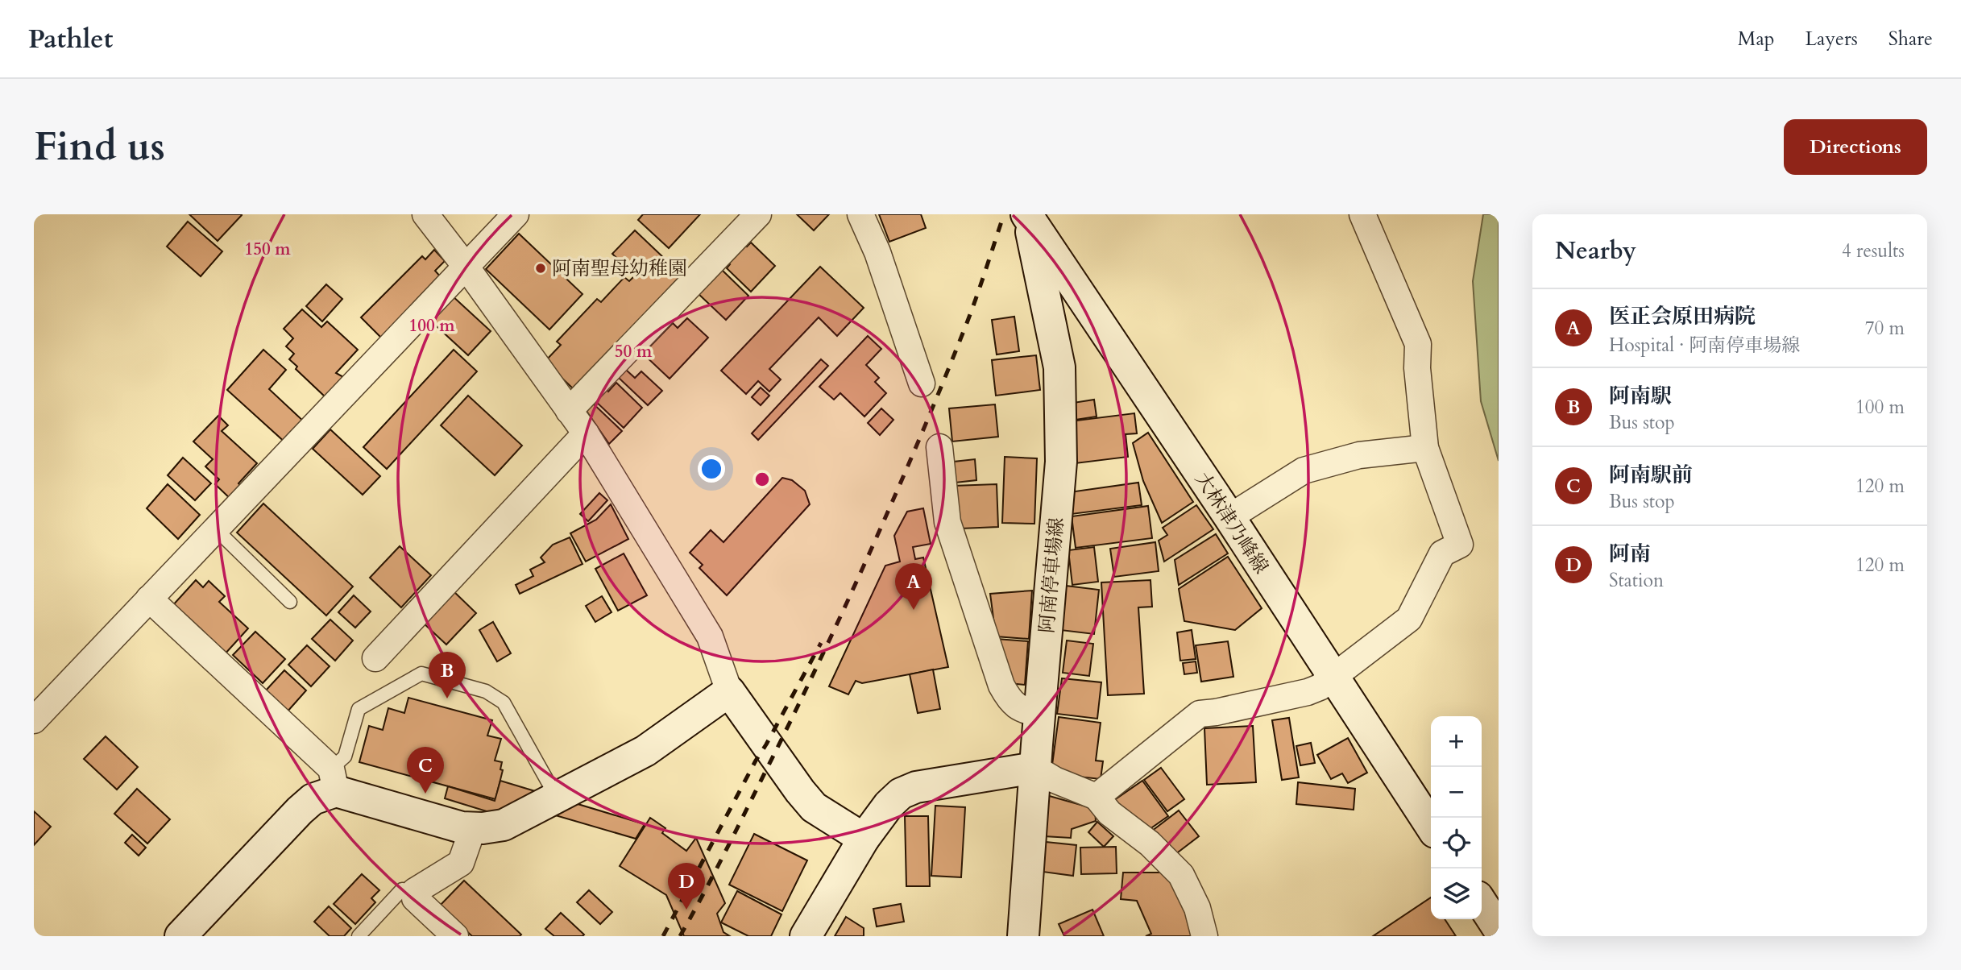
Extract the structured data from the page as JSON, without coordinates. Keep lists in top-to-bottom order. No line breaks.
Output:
{"streets":{"main road":["大林津乃峰線","阿南停車場線"]},"crossings":[["大林津乃峰線","阿南停車場線"]],"places":["阿南聖母幼稚園"],"page":{"header":"Pathlet","nav":["Map","Layers","Share"],"buttons":"Directions","title":"Find us","heading":["Nearby","4 results"],"list":[{"mark":"A","name":"医正会原田病院","note":"Hospital · 阿南停車場線","value":"70 m"},{"mark":"B","name":"阿南駅","note":"Bus stop","value":"100 m"},{"mark":"C","name":"阿南駅前","note":"Bus stop","value":"120 m"},{"mark":"D","name":"阿南","note":"Station","value":"120 m"}],"pins":["A","B","C","D"],"map_buttons":["+","−"]},"rings":["150 m","100 m","50 m"]}
